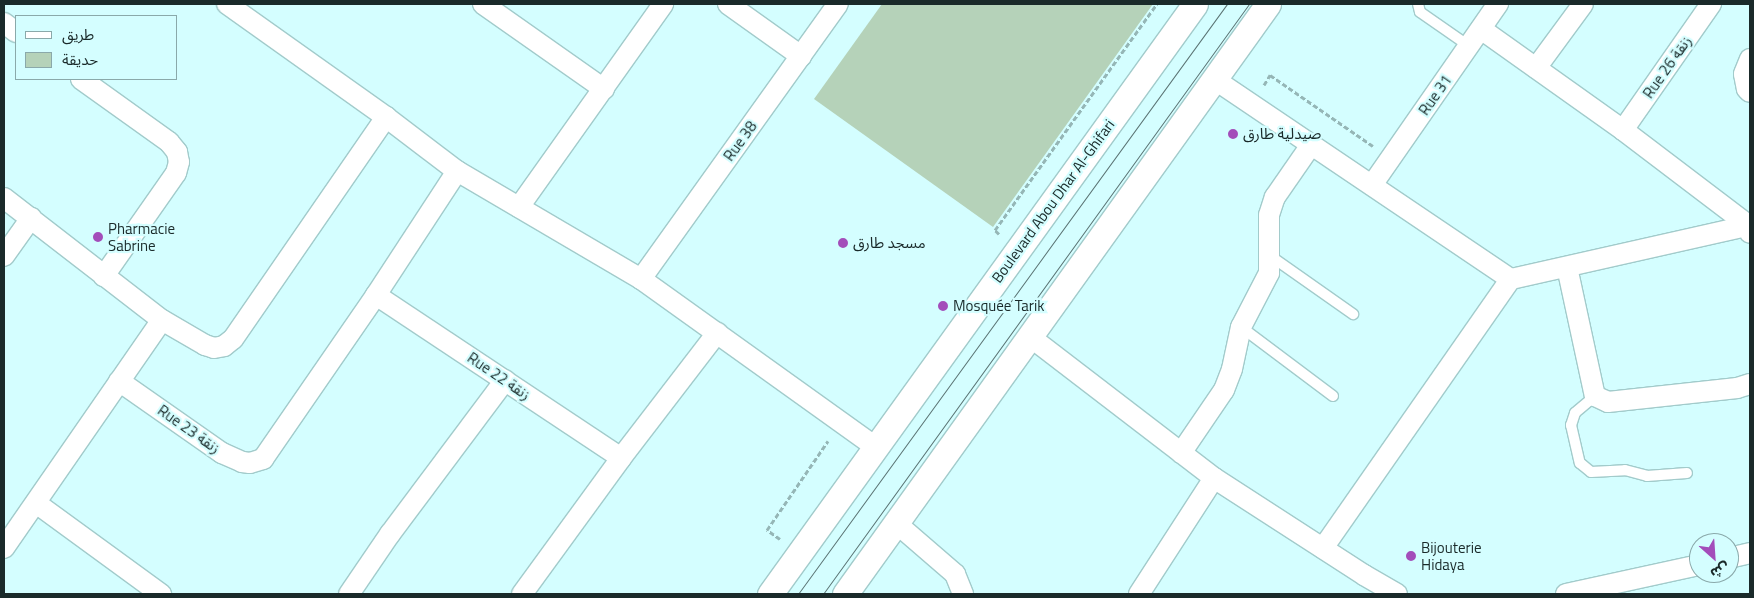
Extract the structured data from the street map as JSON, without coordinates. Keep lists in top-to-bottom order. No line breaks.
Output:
{"streets":{"street":["Rue 26 زنقة","Rue 31","Rue 38","Boulevard Abou Dhar Al-Ghifari","Rue 22 زنقة","Rue 23 زنقة"]},"crossings":[["Rue 22 زنقة","Rue 23 زنقة"]],"places":["صيدلية طارق","Pharmacie Sabrine","مسجد طارق","Mosquée Tarik","Bijouterie Hidaya"],"legend":["طريق","حديقة"],"north":"bottom right"}
